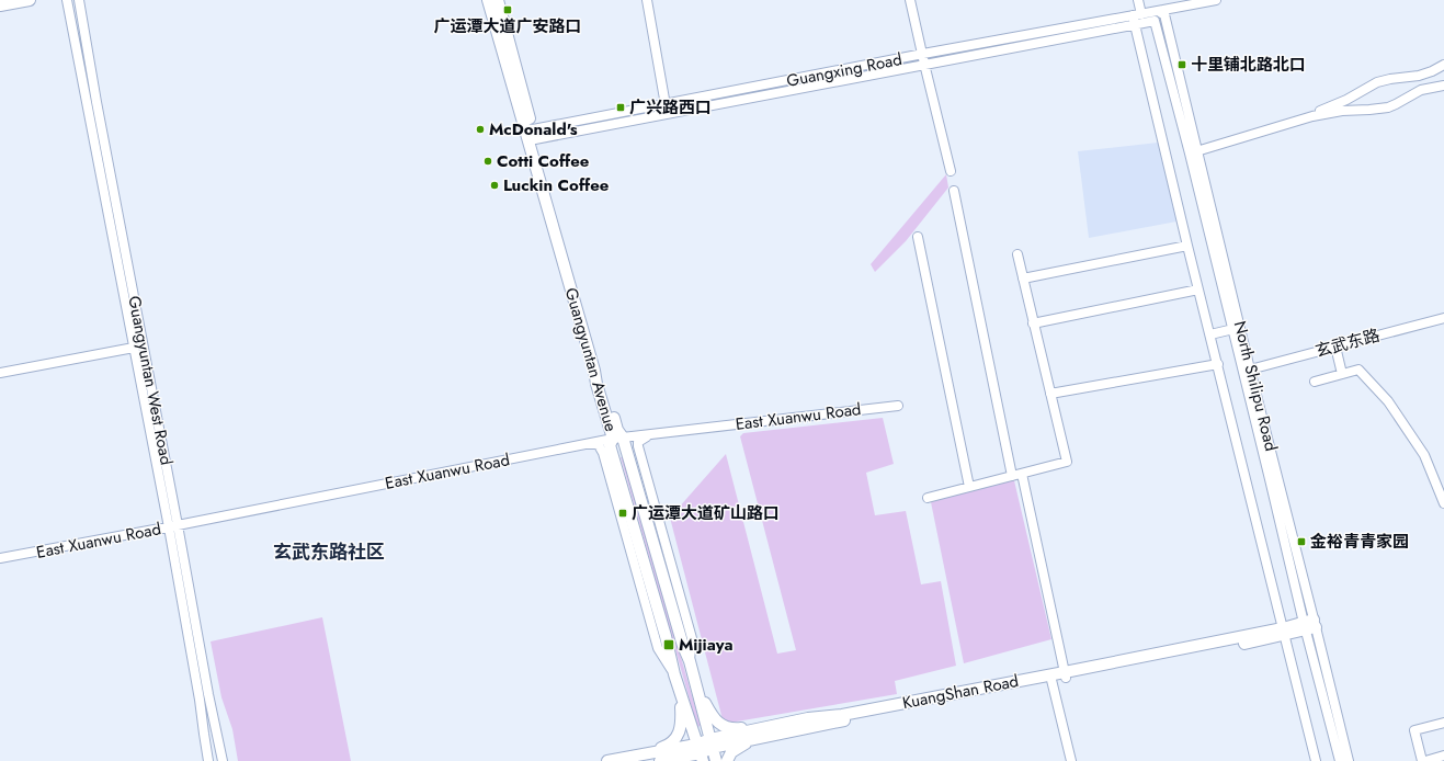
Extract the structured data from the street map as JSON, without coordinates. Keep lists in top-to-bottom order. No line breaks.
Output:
{"streets":{"main road":["Guangyuntan Avenue","KuangShan Road"],"street":["Guangxing Road","玄武东路","Guangyuntan West Road","North Shilipu Road","East Xuanwu Road"]},"crossings":[["Guangxing Road","Guangyuntan Avenue"],["Guangxing Road","North Shilipu Road"],["玄武东路","North Shilipu Road"],["Guangyuntan Avenue","East Xuanwu Road"],["Guangyuntan Avenue","KuangShan Road"],["Guangyuntan West Road","East Xuanwu Road"],["North Shilipu Road","KuangShan Road"]],"districts":["玄武东路社区"],"places":{"transit":["广运潭大道广安路口","十里铺北路北口","广兴路西口","广运潭大道矿山路口","金裕青青家园","Mijiaya"],"other":["McDonald's","Cotti Coffee","Luckin Coffee"]}}
